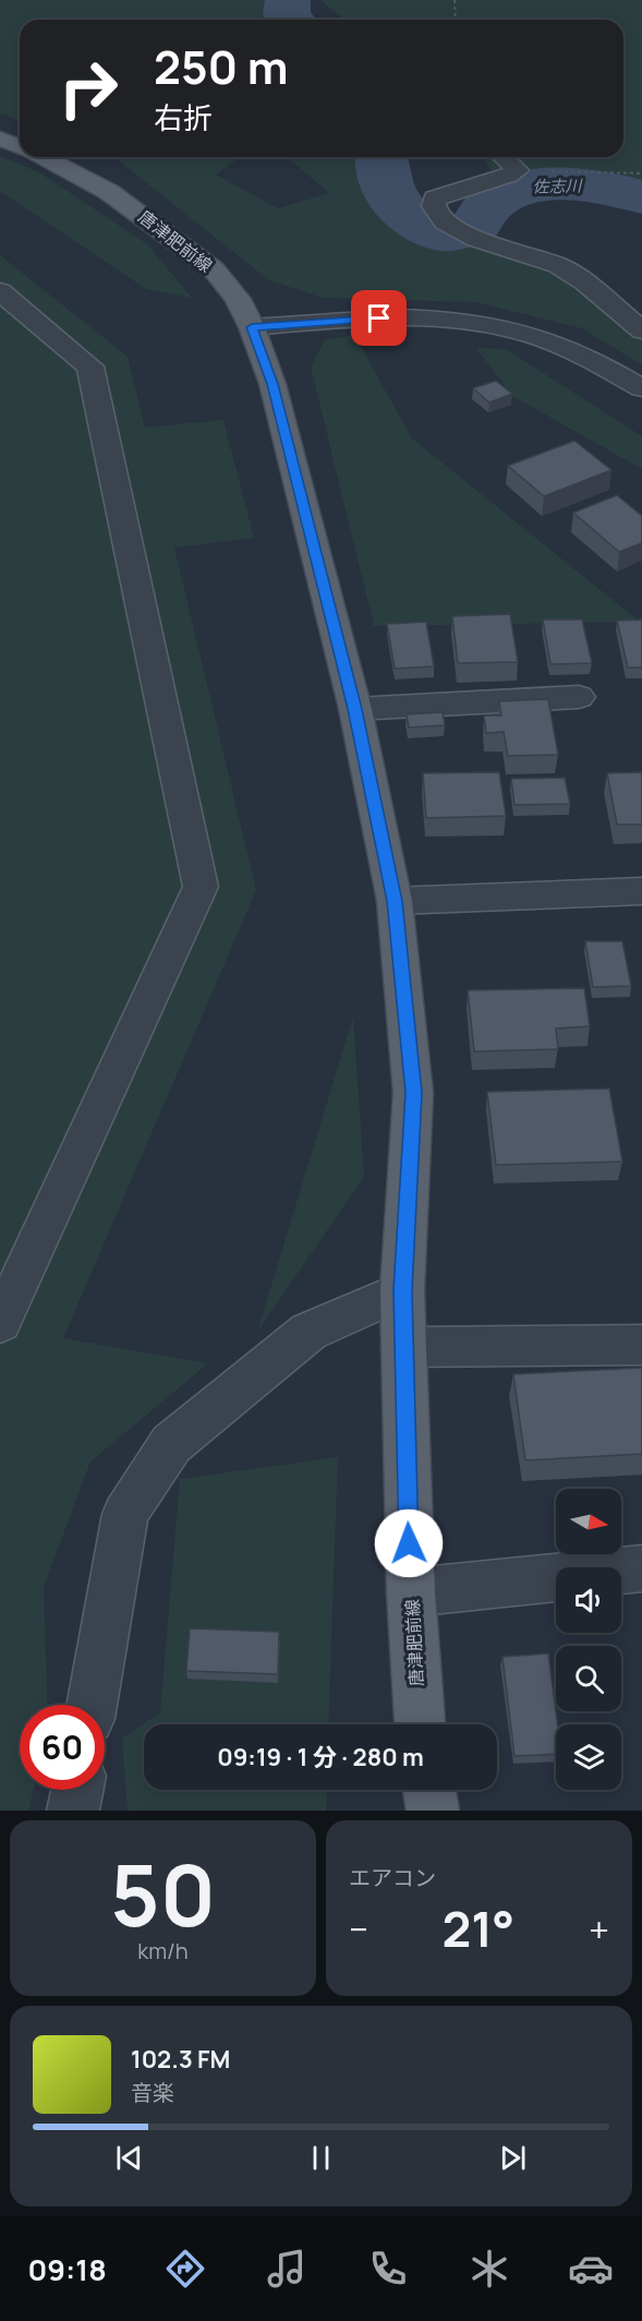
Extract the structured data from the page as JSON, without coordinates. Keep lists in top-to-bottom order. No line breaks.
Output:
{"streets":{"main road":["唐津肥前線"]},"water":["佐志川"],"north":"right","page":{"turn":["250 m","右折"],"limit":"60","trip":"09:19 · 1 分 · 280 m","tile":[["50","km/h"],"エアコン"],"heat":["−","21°","+"],"song":["102.3 FM","音楽"],"tabs":"09:18"}}
